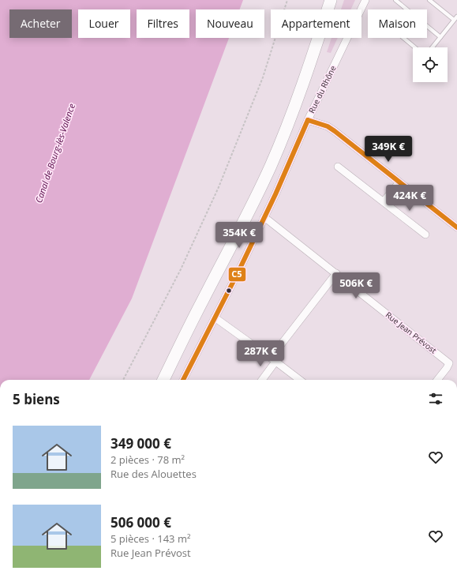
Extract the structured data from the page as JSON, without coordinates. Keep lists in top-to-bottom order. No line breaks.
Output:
{"streets":{"street":["Rue du Rhône","Rue Jean Prévost"]},"crossings":[["Rue du Rhône","Rue Jean Prévost"]],"water":["Canal de Bourg-lès-Valence"],"lines":["transit line C5"],"page":{"chip":["Acheter","Louer","Filtres","Nouveau","Appartement","Maison"],"price":["349K €","424K €","354K €","506K €","287K €"],"heading":"5 biens","list":[{"name":"349 000 €","note":"2 pièces · 78 m² · Rue des Alouettes"},{"name":"506 000 €","note":"5 pièces · 143 m² · Rue Jean Prévost"}]}}
